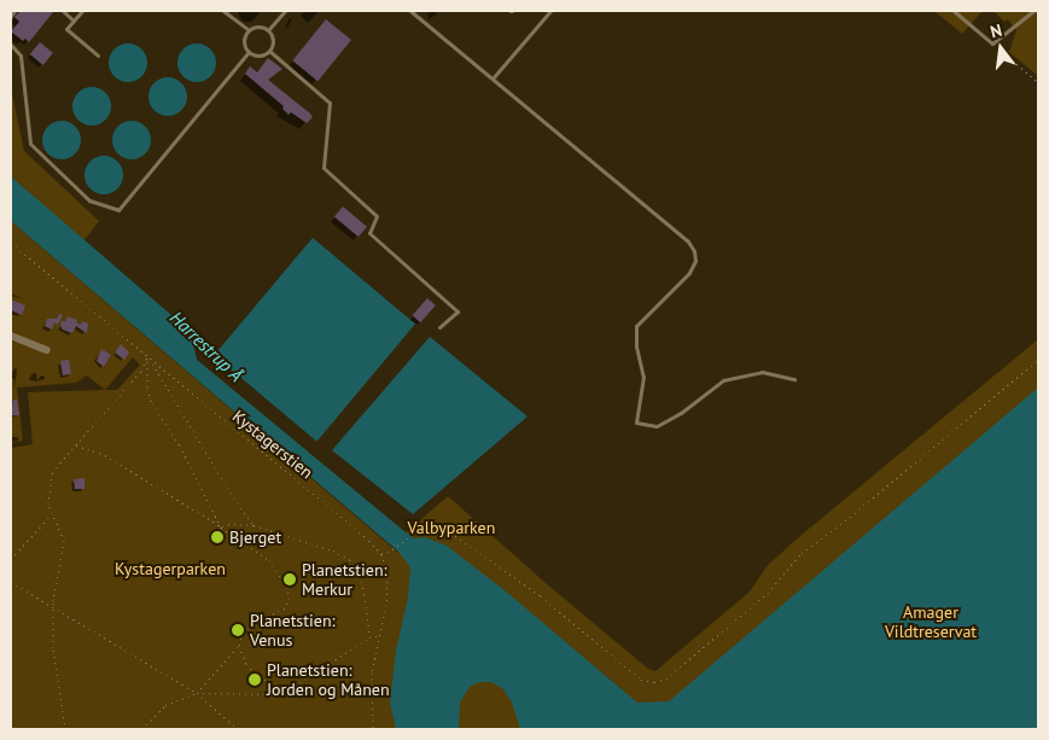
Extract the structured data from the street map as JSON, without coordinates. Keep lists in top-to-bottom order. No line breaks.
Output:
{"streets":{"path":["Kystagerstien"]},"water":["Harrestrup Å"],"parks":["Valbyparken","Kystagerparken","Amager Vildtreservat"],"places":["Bjerget","Planetstien: Merkur","Planetstien: Venus","Planetstien: Jorden og Månen"],"north":"top"}
